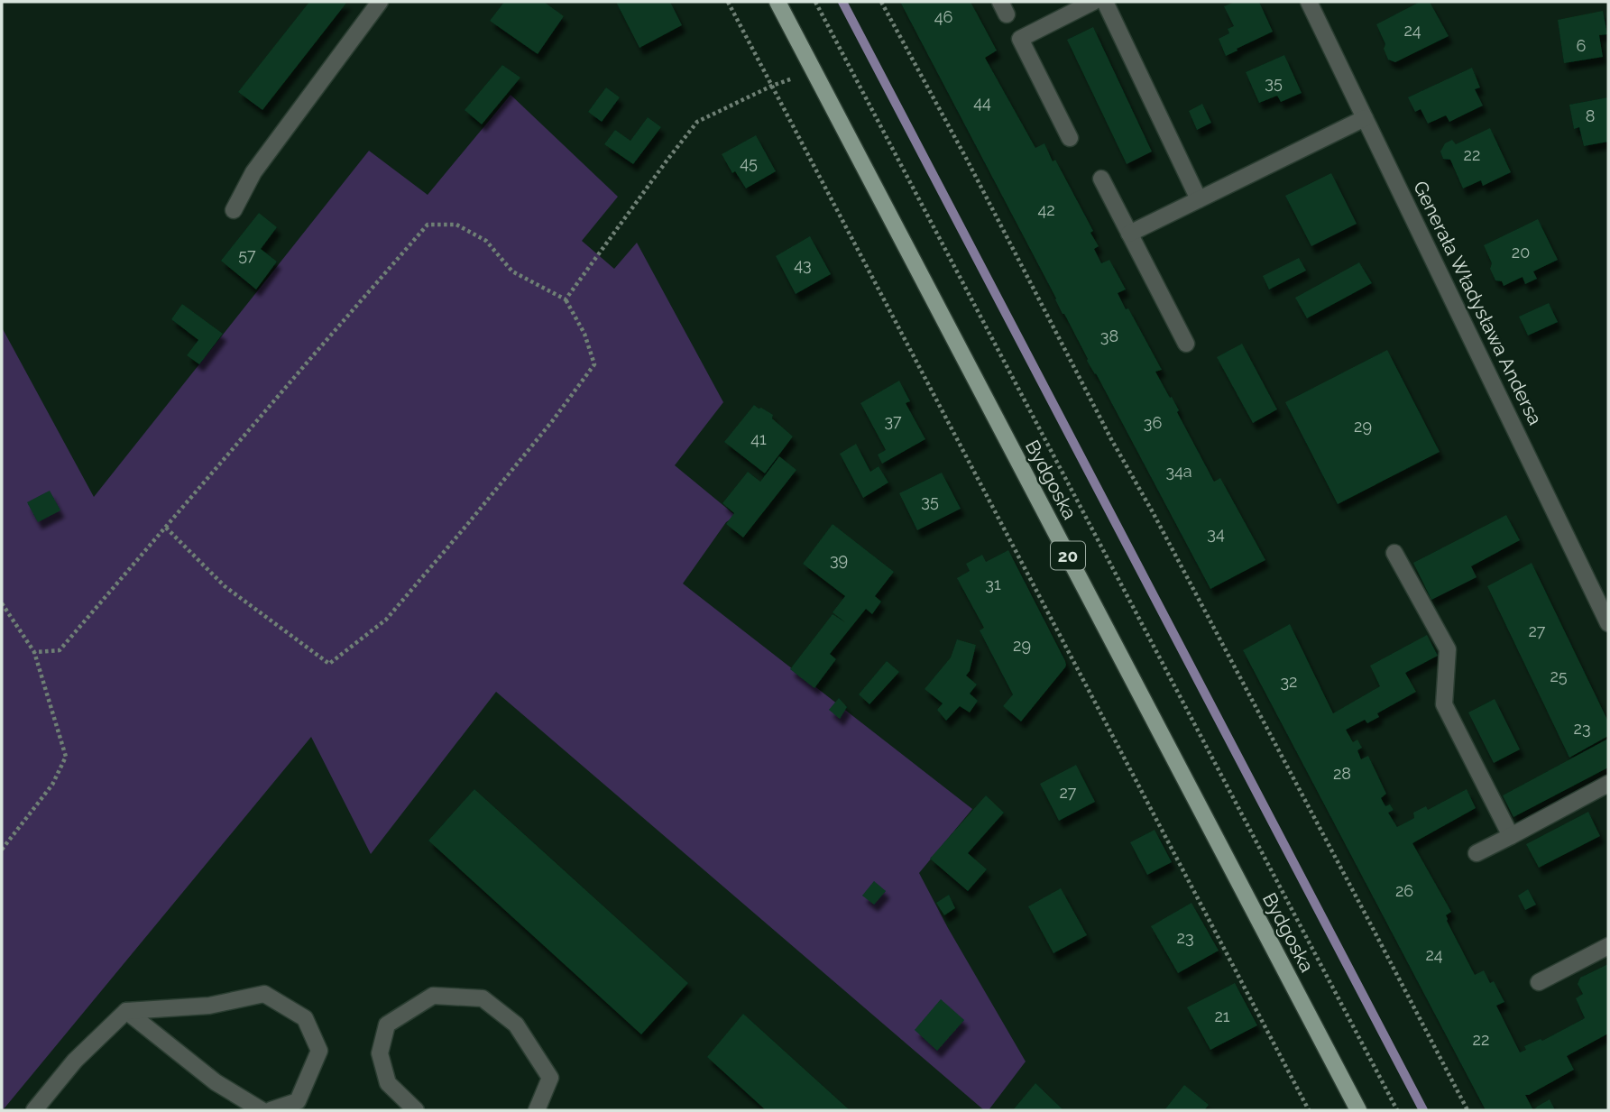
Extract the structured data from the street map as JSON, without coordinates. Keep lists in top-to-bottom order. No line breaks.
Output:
{"streets":{"main road":["Bydgoska","20"],"street":["Generała Władysława Andersa"]},"house_numbers":["46","24","6","35","44","8","22","45","42","20","57","43","38","37","36","29","41","34a","35","34","39","31","27","29","25","32","23","28","27","26","23","24","21","22"]}
